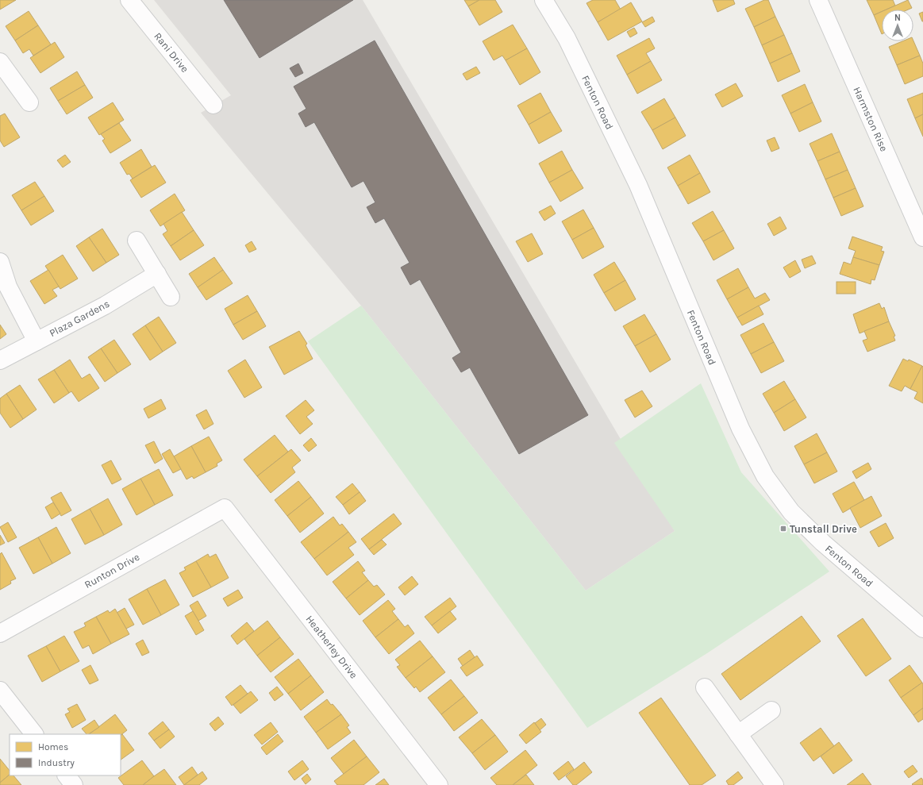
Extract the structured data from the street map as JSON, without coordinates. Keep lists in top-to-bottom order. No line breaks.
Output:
{"streets":{"street":["Rani Drive","Fenton Road","Harmston Rise","Plaza Gardens","Runton Drive","Heatherley Drive"]},"crossings":[["Runton Drive","Heatherley Drive"]],"places":{"transit":["Tunstall Drive"]},"legend":["Homes","Industry"],"north":"top"}
